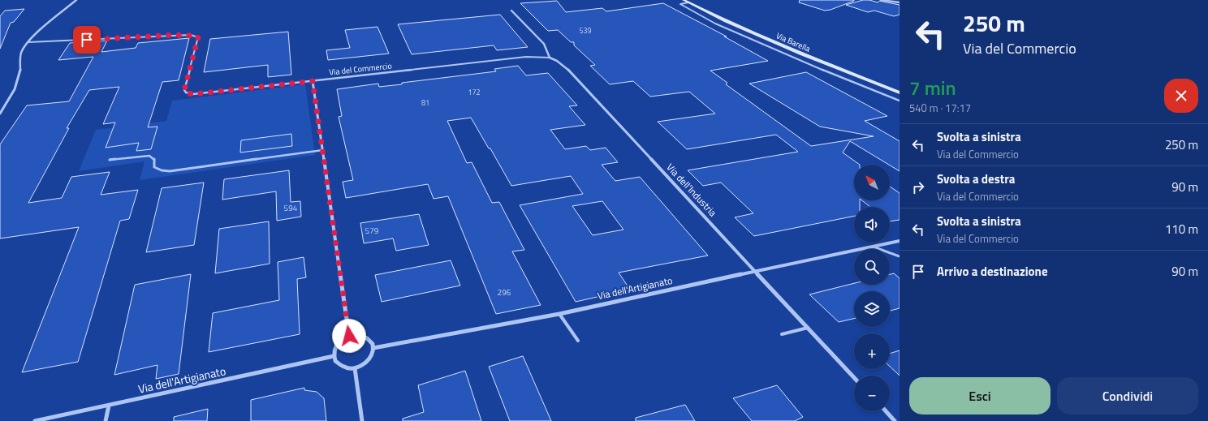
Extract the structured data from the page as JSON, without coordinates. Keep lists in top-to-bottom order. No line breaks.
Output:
{"streets":{"street":["Via Barella","Via dell’Industria","Via dell'Artigianato"],"lane":["Via del Commercio"]},"crossings":[["Via del Commercio","Via dell’Industria"],["Via dell’Industria","Via dell'Artigianato"]],"house_numbers":["539","172","81","594","579","296"],"north":"top left","page":{"turn":["250 m","Via del Commercio"],"heading":["7 min","540 m · 17:17"],"list":[{"name":"Svolta a sinistra","note":"Via del Commercio","value":"250 m"},{"name":"Svolta a destra","note":"Via del Commercio","value":"90 m"},{"name":"Svolta a sinistra","note":"Via del Commercio","value":"110 m"},{"name":"Arrivo a destinazione","value":"90 m"}],"map_buttons":["+","−"],"buttons":["Esci","Condividi"]}}
